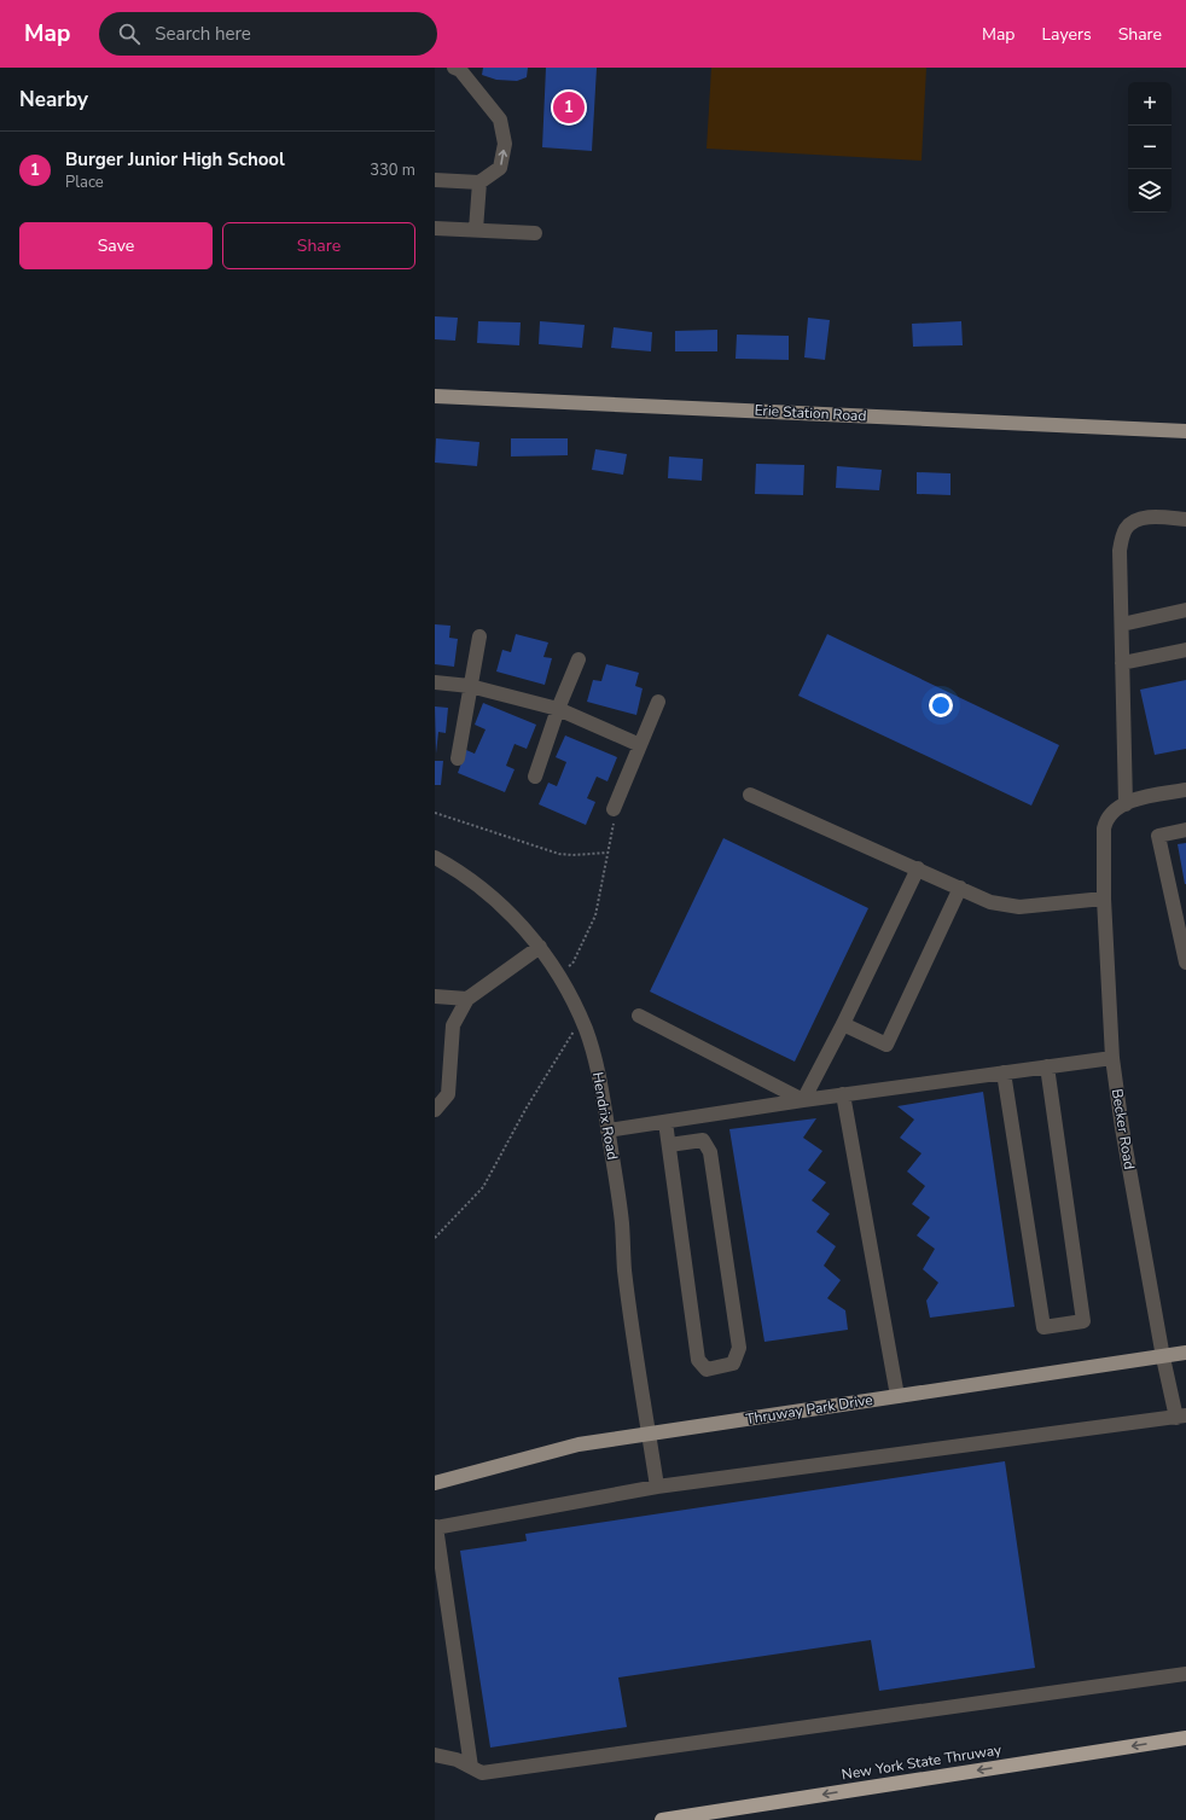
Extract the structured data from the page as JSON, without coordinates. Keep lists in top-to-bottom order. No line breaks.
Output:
{"streets":{"highway":["New York State Thruway"],"main road":["Erie Station Road","Thruway Park Drive"],"street":["Hendrix Road","Becker Road"]},"crossings":[["Hendrix Road","Thruway Park Drive"],["Becker Road","Thruway Park Drive"]],"one_way":["New York State Thruway"],"page":{"header":"Map","search":"Search here","nav":["Map","Layers","Share"],"heading":"Nearby","map_buttons":["+","−"],"pins":"1","list":[{"mark":"1","name":"Burger Junior High School","note":"Place","value":"330 m"}],"buttons":["Save","Share"]}}
